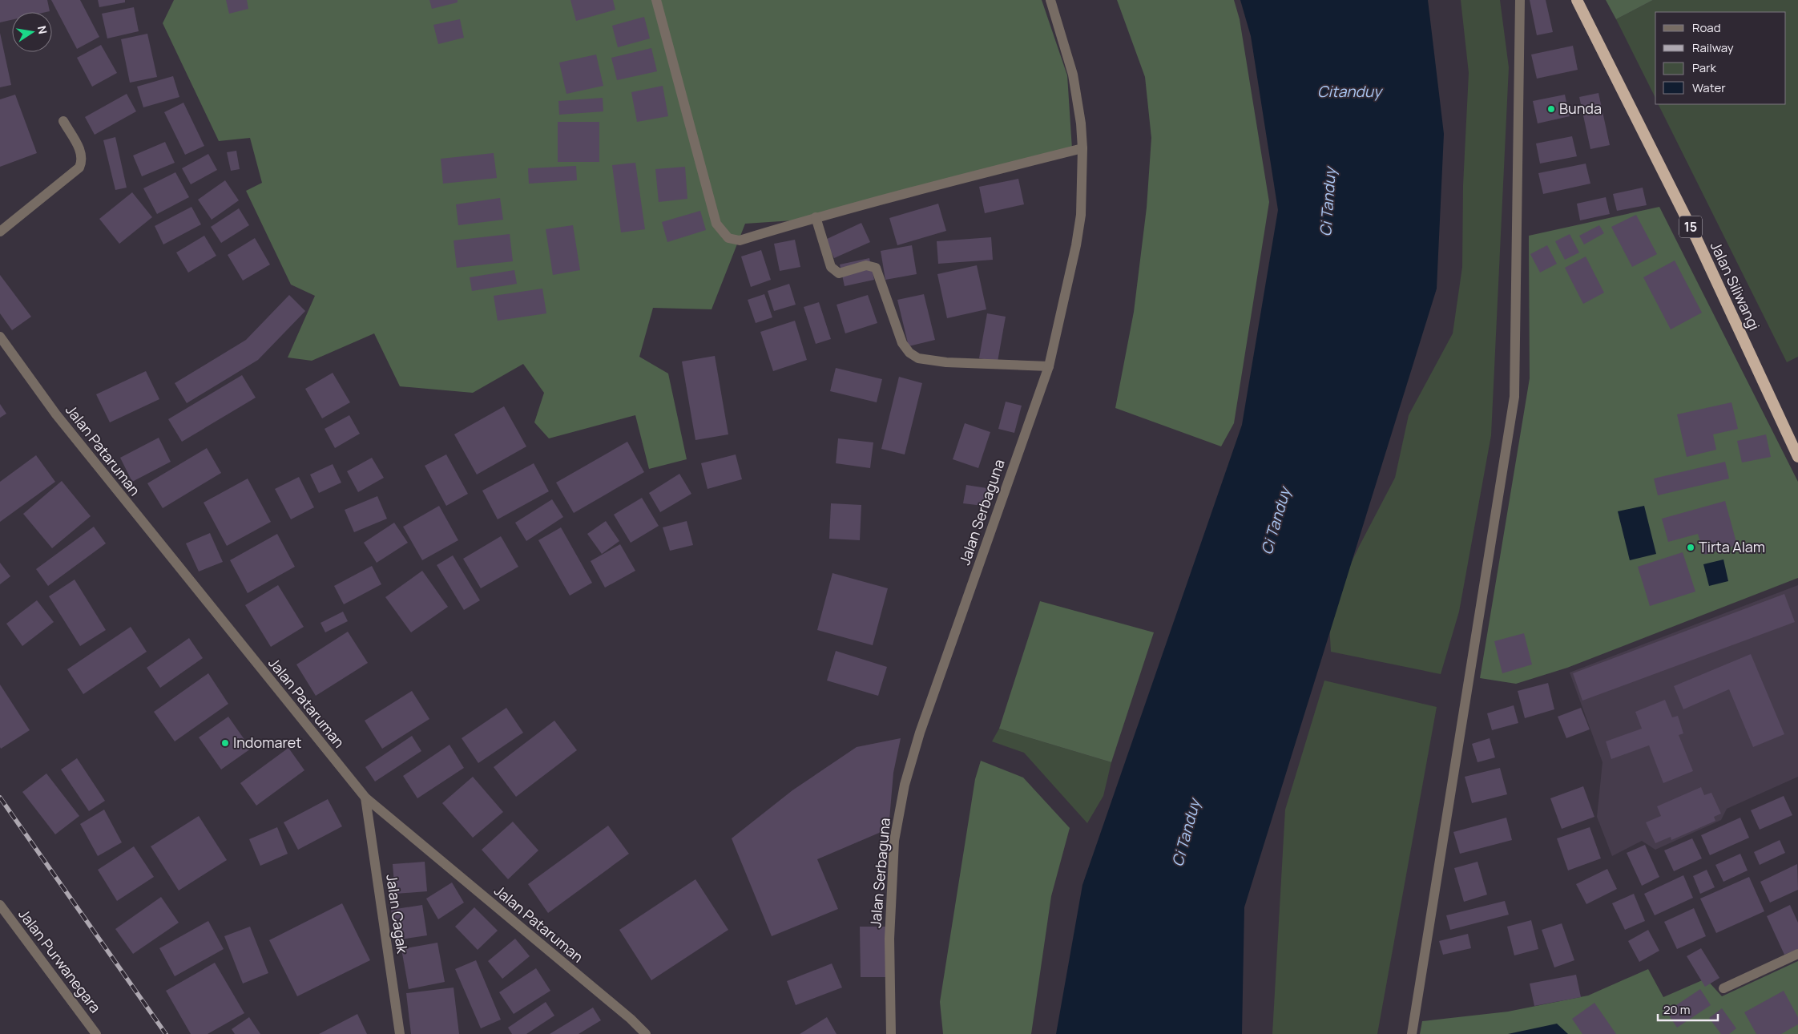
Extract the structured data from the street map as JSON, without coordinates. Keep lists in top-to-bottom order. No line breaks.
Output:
{"streets":{"highway":["15","Jalan Siliwangi"],"street":["Jalan Pataruman","Jalan Serbaguna","Jalan Cagak","Jalan Purwanegara"]},"crossings":[["Jalan Pataruman","Jalan Cagak"]],"water":["Citanduy","Ci Tanduy"],"places":["Bunda","Tirta Alam","Indomaret"],"legend":["Road","Railway","Park","Water"],"scale_bar":"20 m","north":"right"}
